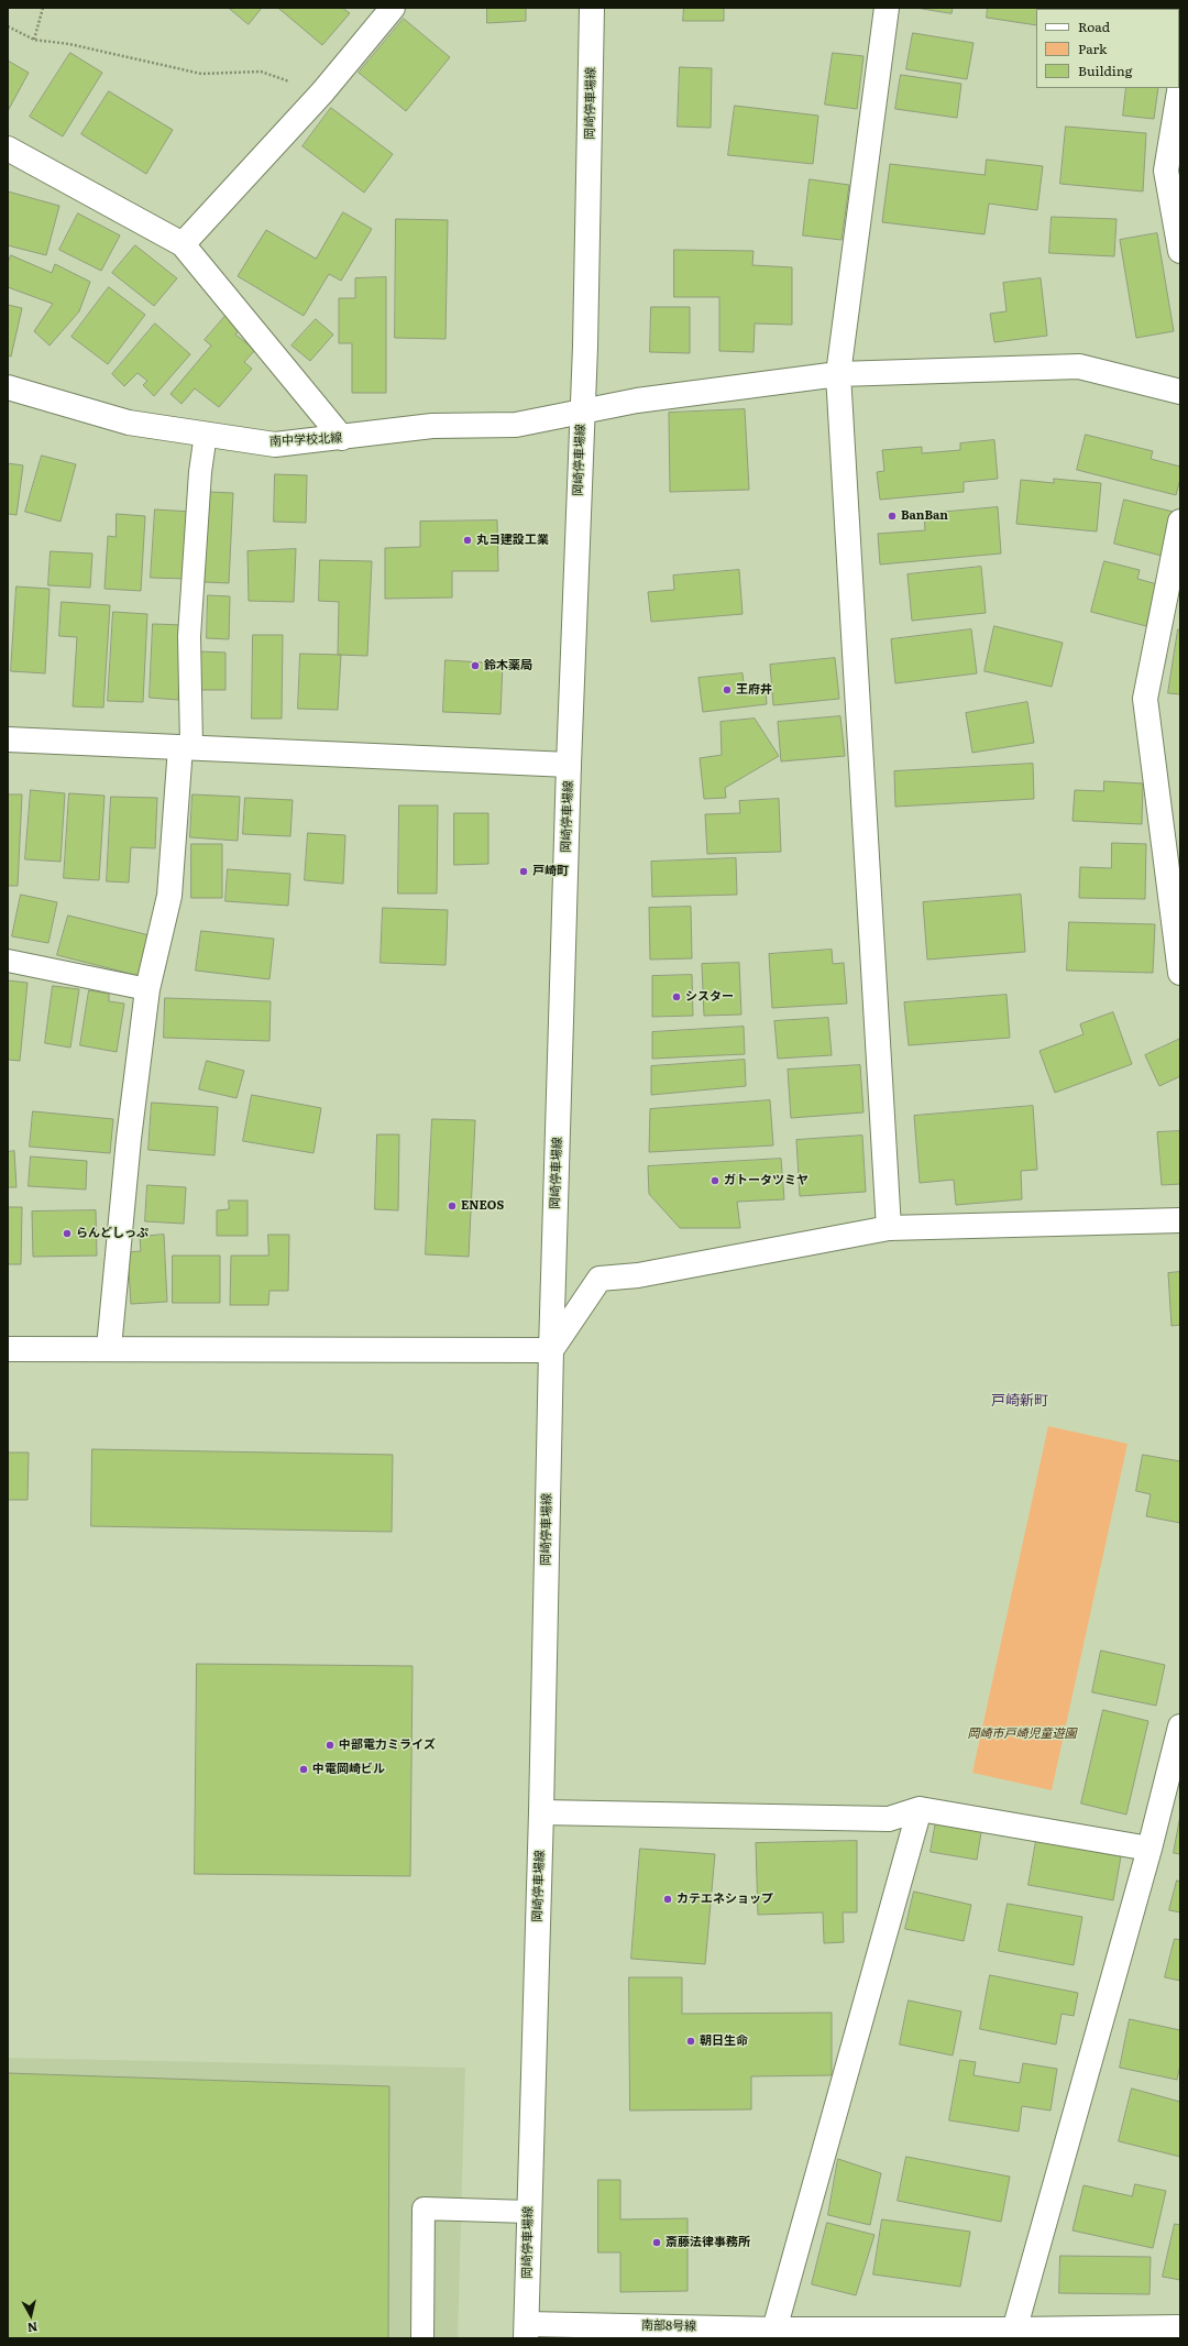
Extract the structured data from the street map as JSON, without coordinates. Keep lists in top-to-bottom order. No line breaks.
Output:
{"streets":{"street":["岡崎停車場線","南中学校北線","南部8号線"]},"crossings":[["岡崎停車場線","南中学校北線"],["岡崎停車場線","南部8号線"]],"districts":["戸崎新町"],"parks":["岡崎市戸崎児童遊園"],"places":["BanBan","丸ヨ建設工業","鈴木薬局","王府井","戸崎町","シスター","ガトータツミヤ","ENEOS","らんどしっぷ","中部電力ミライズ","中電岡崎ビル","カテエネショップ","朝日生命","斎藤法律事務所"],"legend":["Road","Park","Building"],"north":"bottom"}
